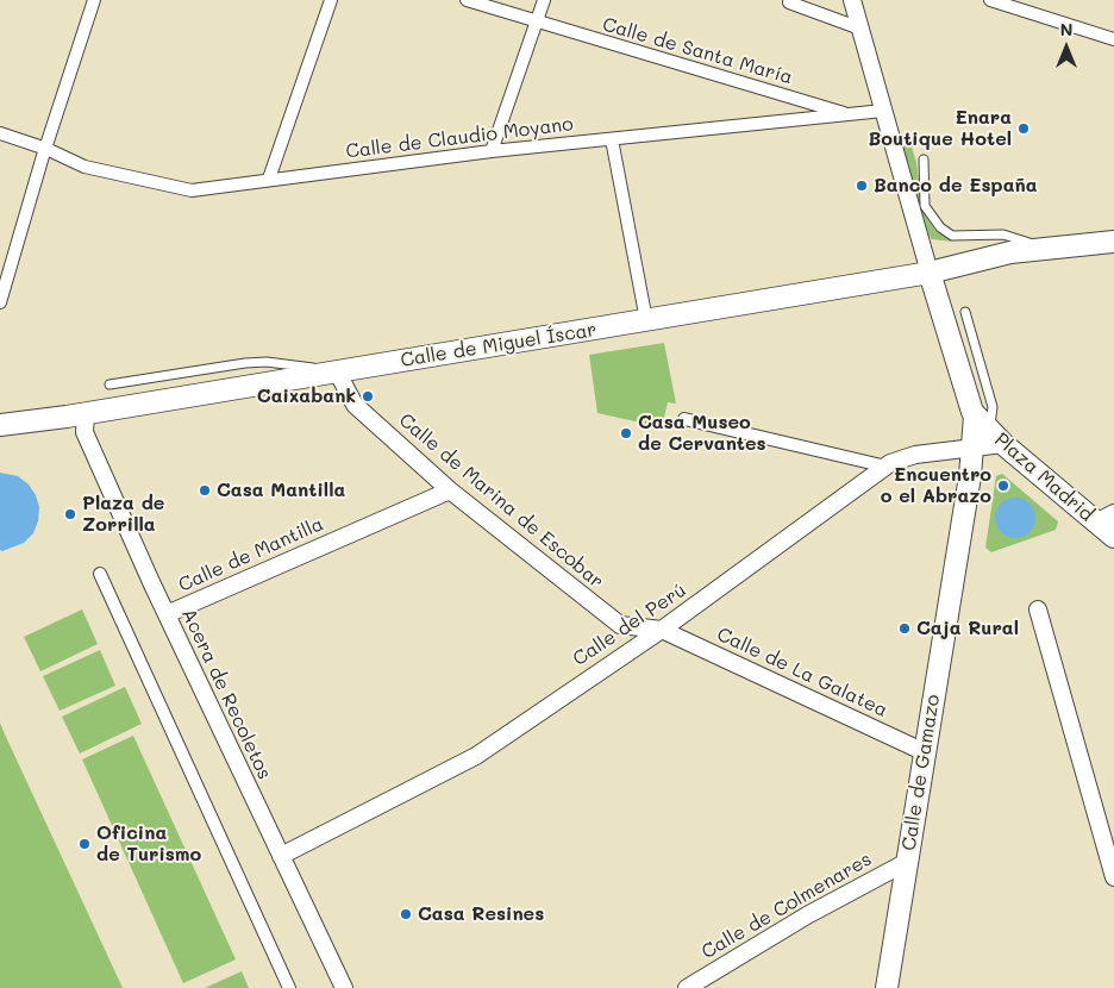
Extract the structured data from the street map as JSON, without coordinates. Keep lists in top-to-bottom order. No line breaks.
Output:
{"streets":{"street":["Calle de Santa María","Calle de Claudio Moyano","Calle de Miguel Íscar","Plaza Madrid","Calle de Marina de Escobar","Calle de Mantilla","Calle del Perú","Calle de La Galatea","Acera de Recoletos","Calle de Gamazo","Calle de Colmenares"]},"crossings":[["Calle de Santa María","Calle de Claudio Moyano"],["Calle de Miguel Íscar","Plaza Madrid"],["Calle de Miguel Íscar","Calle de Marina de Escobar"],["Calle de Miguel Íscar","Acera de Recoletos"],["Plaza Madrid","Calle del Perú"],["Plaza Madrid","Calle de Gamazo"],["Calle de Marina de Escobar","Calle de Mantilla"],["Calle de Marina de Escobar","Calle del Perú"],["Calle de Marina de Escobar","Calle de La Galatea"],["Calle de Mantilla","Acera de Recoletos"],["Calle del Perú","Calle de La Galatea"],["Calle del Perú","Acera de Recoletos"],["Calle de La Galatea","Calle de Gamazo"],["Calle de Gamazo","Calle de Colmenares"]],"places":["Enara Boutique Hotel","Banco de España","Caixabank","Casa Museo de Cervantes","Encuentro o el Abrazo","Casa Mantilla","Plaza de Zorrilla","Caja Rural","Oficina de Turismo","Casa Resines"],"north":"top"}
